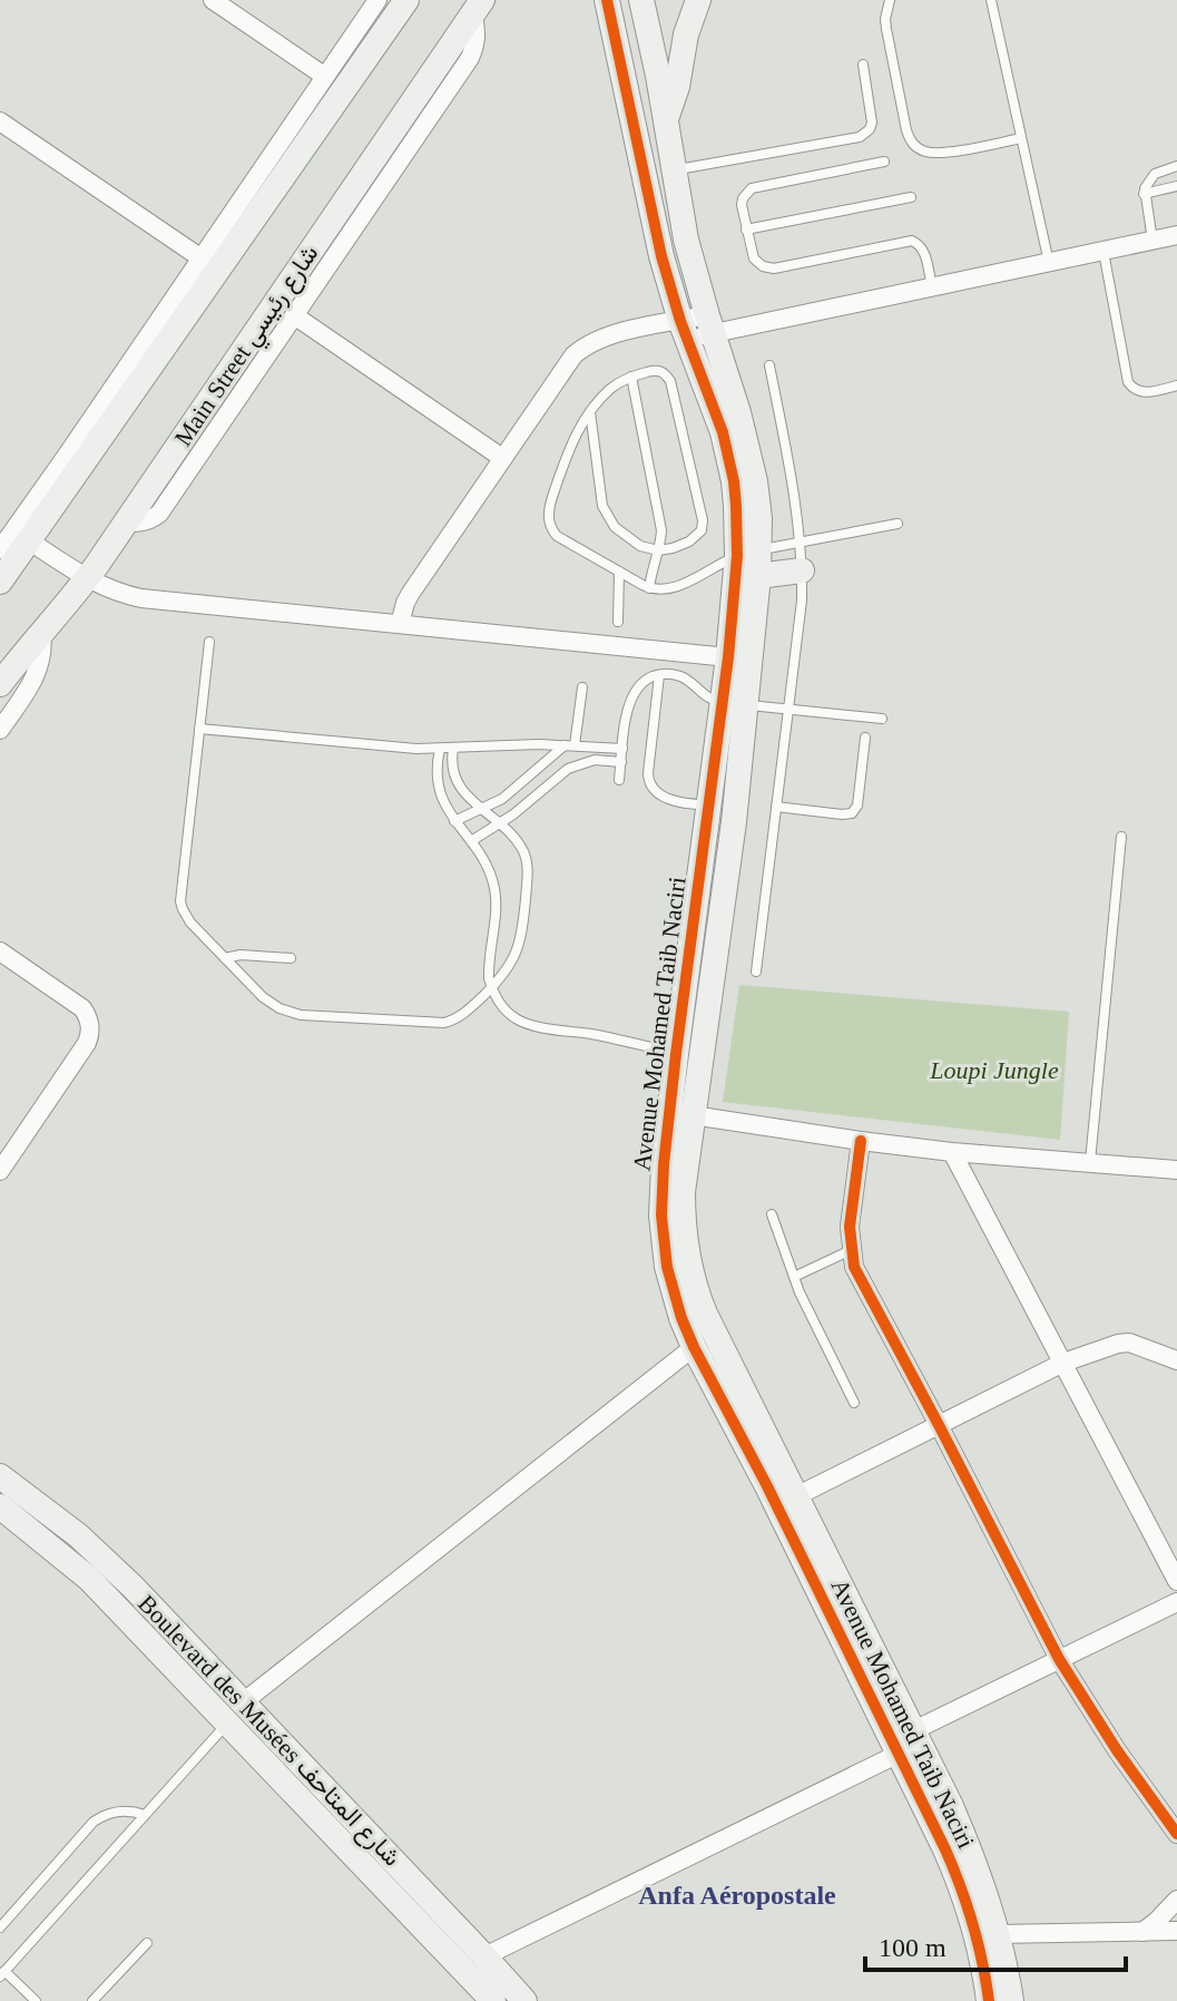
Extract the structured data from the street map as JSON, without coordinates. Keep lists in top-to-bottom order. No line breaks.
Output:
{"streets":{"street":["Main Street شارع رئيسي","Avenue Mohamed Taib Naciri","Boulevard des Musées شارع المتاحف"]},"districts":["Anfa Aéropostale"],"parks":["Loupi Jungle"],"scale_bar":"100 m"}
